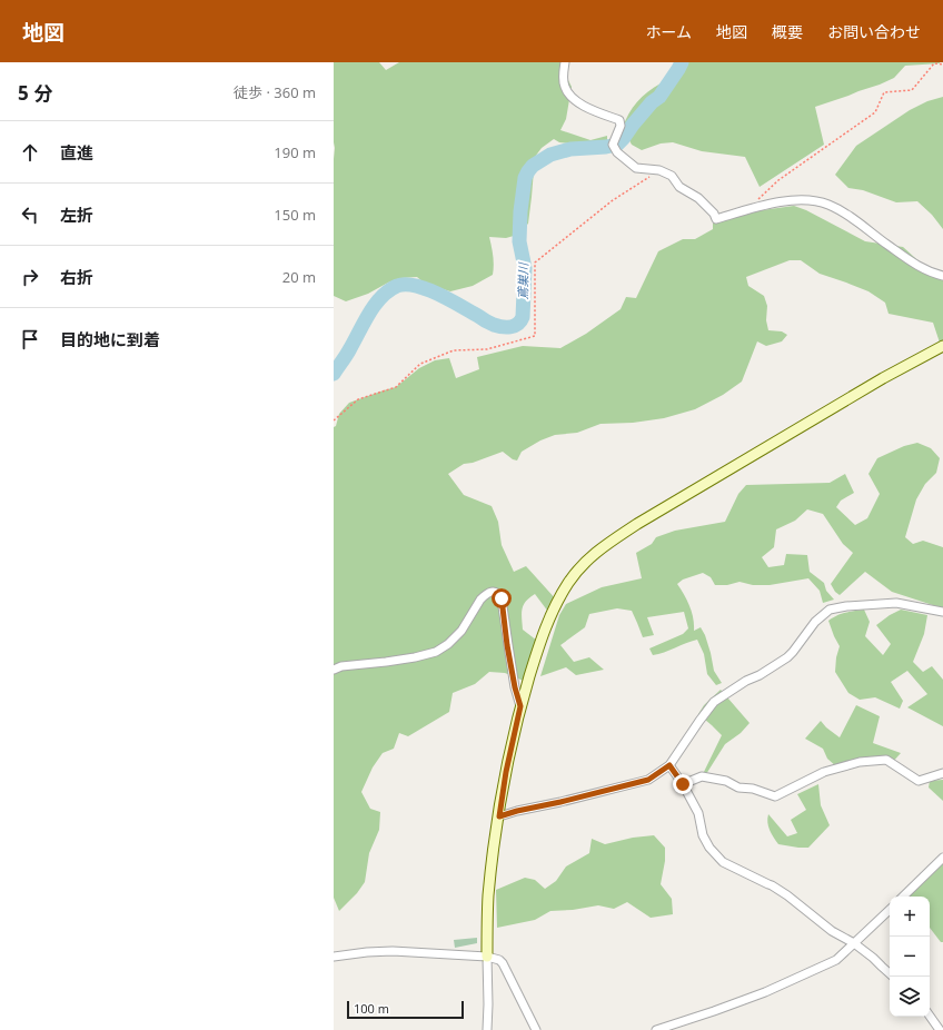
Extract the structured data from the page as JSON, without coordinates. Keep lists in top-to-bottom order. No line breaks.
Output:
{"water":["鳶巣川"],"scale_bar":"100 m","page":{"header":"地図","nav":["ホーム","地図","概要","お問い合わせ"],"heading":["5 分","徒歩 · 360 m"],"list":[["直進","190 m"],["左折","150 m"],["右折","20 m"],"目的地に到着"],"map_buttons":["+","−"],"scale":"100 m"}}
